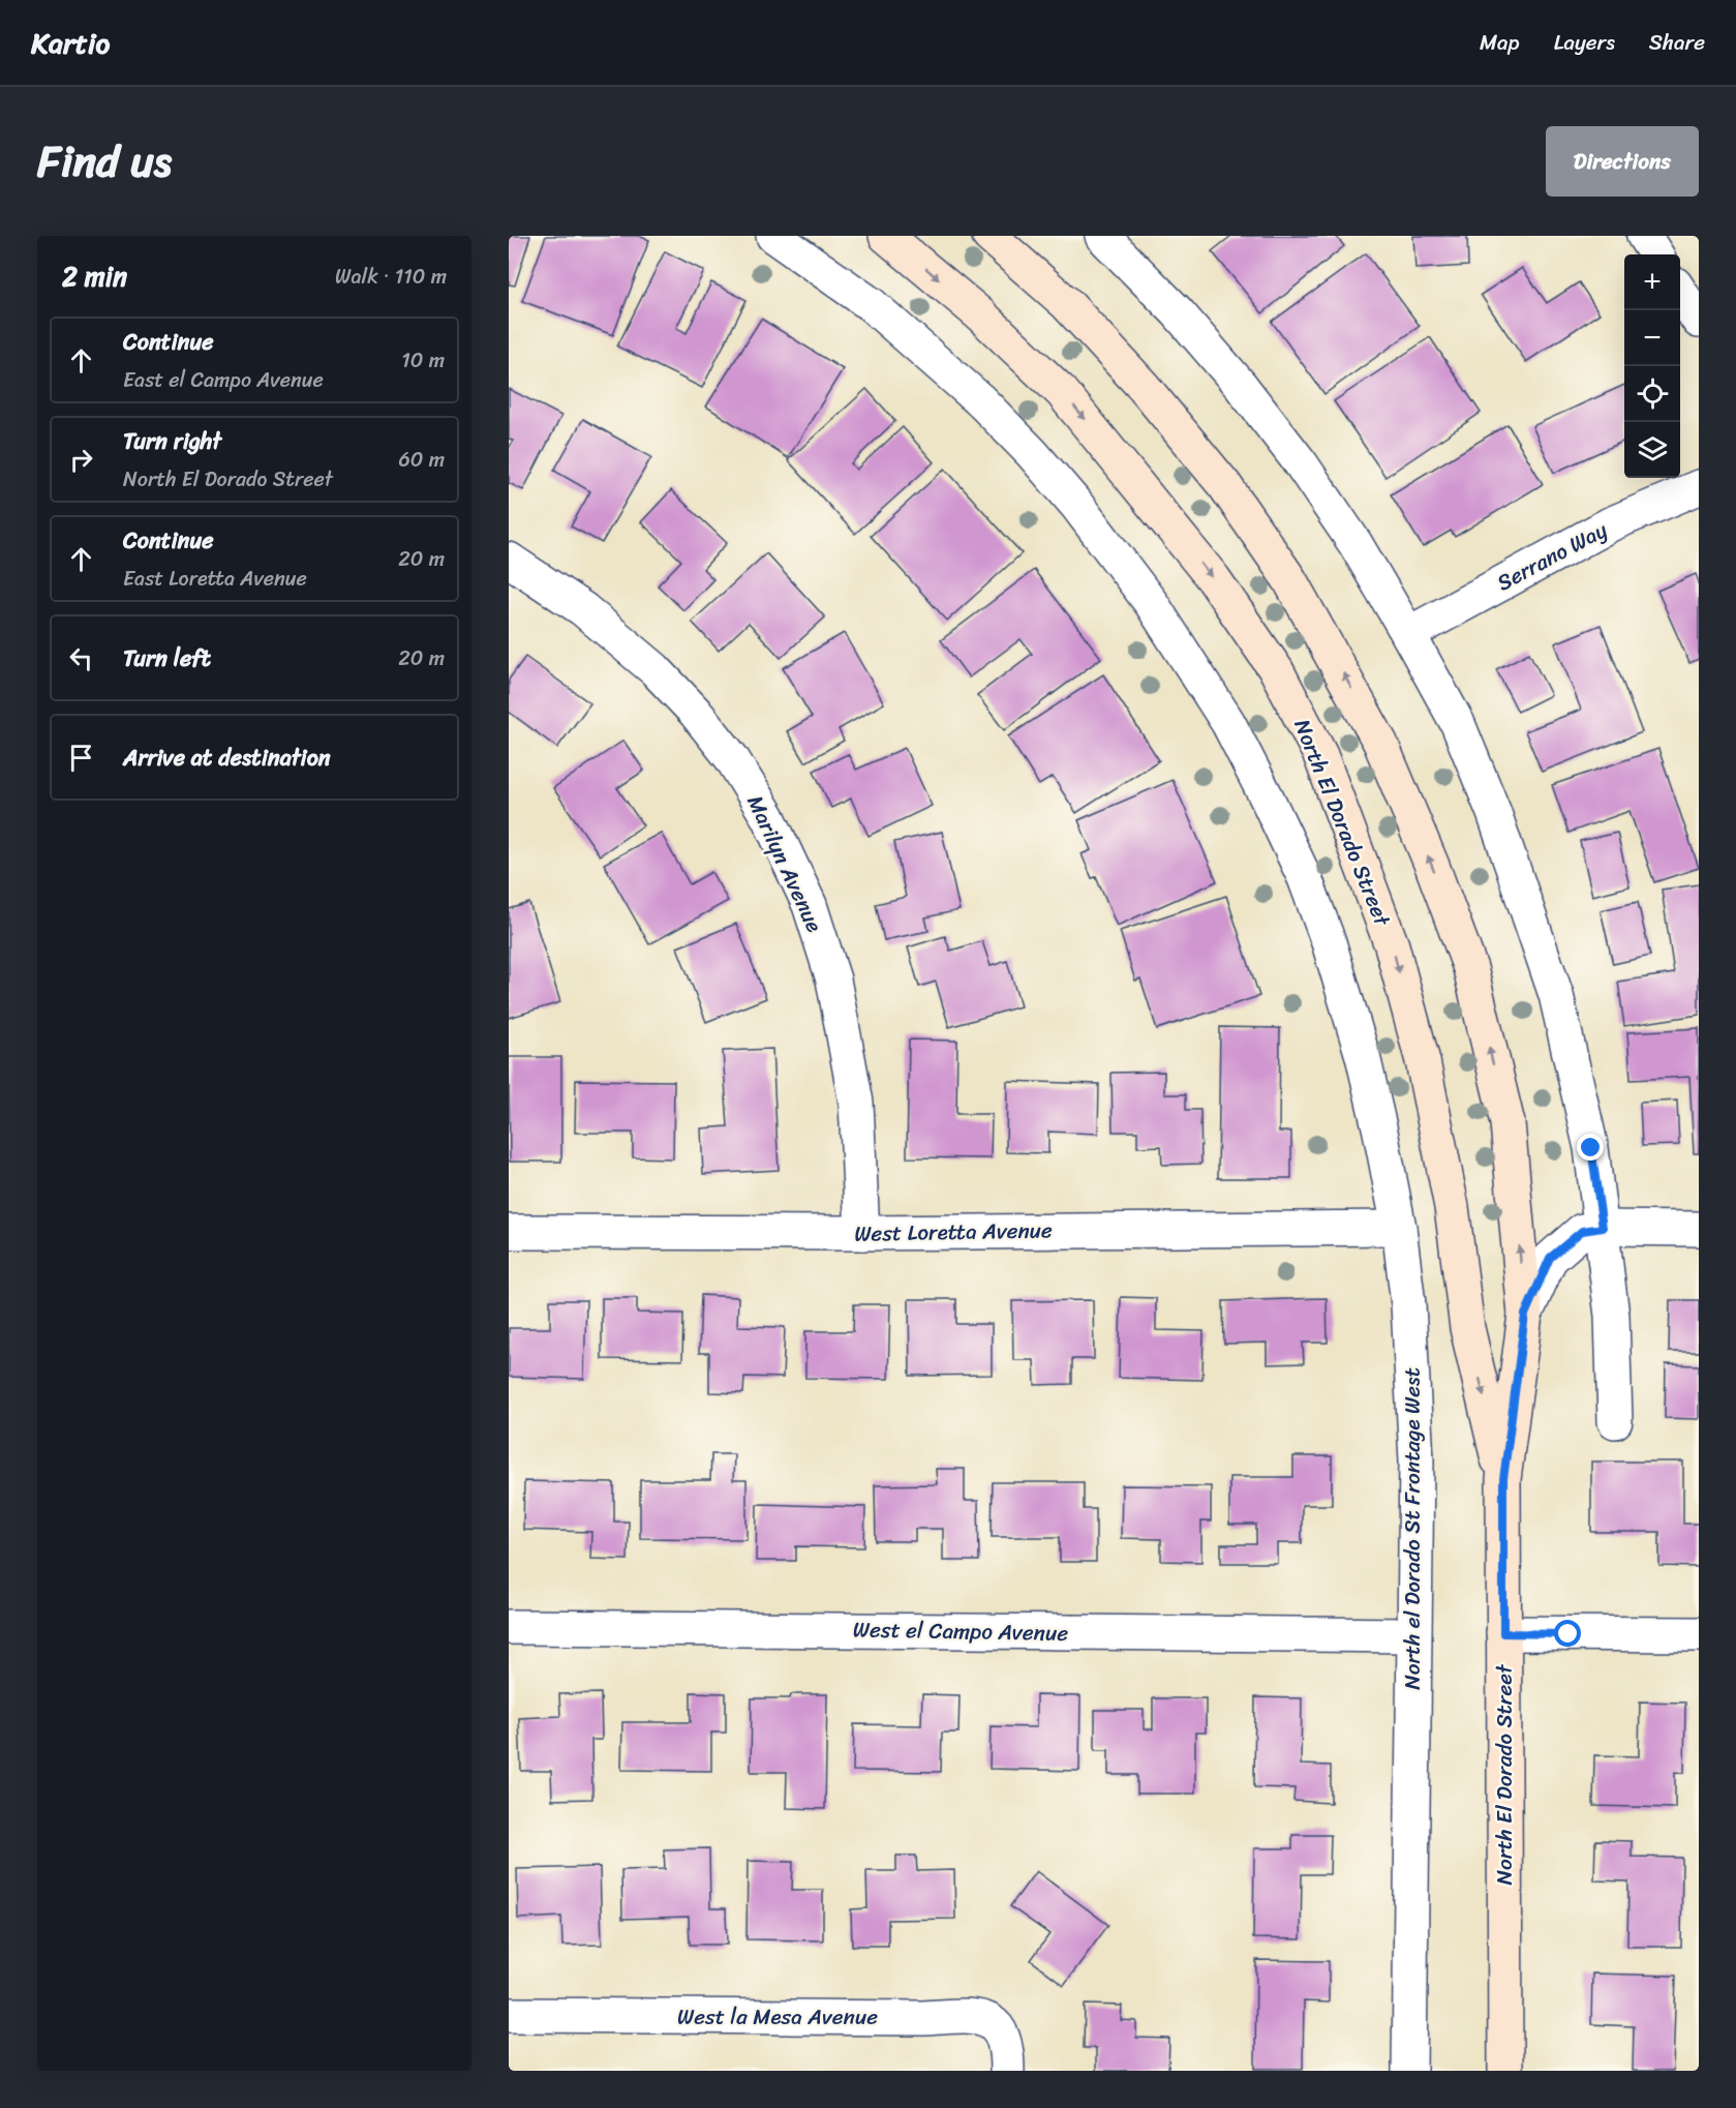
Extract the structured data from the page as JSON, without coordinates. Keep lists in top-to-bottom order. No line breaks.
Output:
{"streets":{"main road":["North El Dorado Street"],"street":["Serrano Way","Marilyn Avenue","West Loretta Avenue","North el Dorado St Frontage West","West el Campo Avenue","West la Mesa Avenue"]},"crossings":[["Marilyn Avenue","West Loretta Avenue"],["West Loretta Avenue","North el Dorado St Frontage West"],["North el Dorado St Frontage West","West el Campo Avenue"]],"page":{"header":"Kartio","nav":["Map","Layers","Share"],"title":"Find us","buttons":"Directions","heading":["2 min","Walk · 110 m"],"map_buttons":["+","−"],"list":[["Continue","East el Campo Avenue","10 m"],["Turn right","North El Dorado Street","60 m"],["Continue","East Loretta Avenue","20 m"],["Turn left","20 m"],"Arrive at destination"]}}
